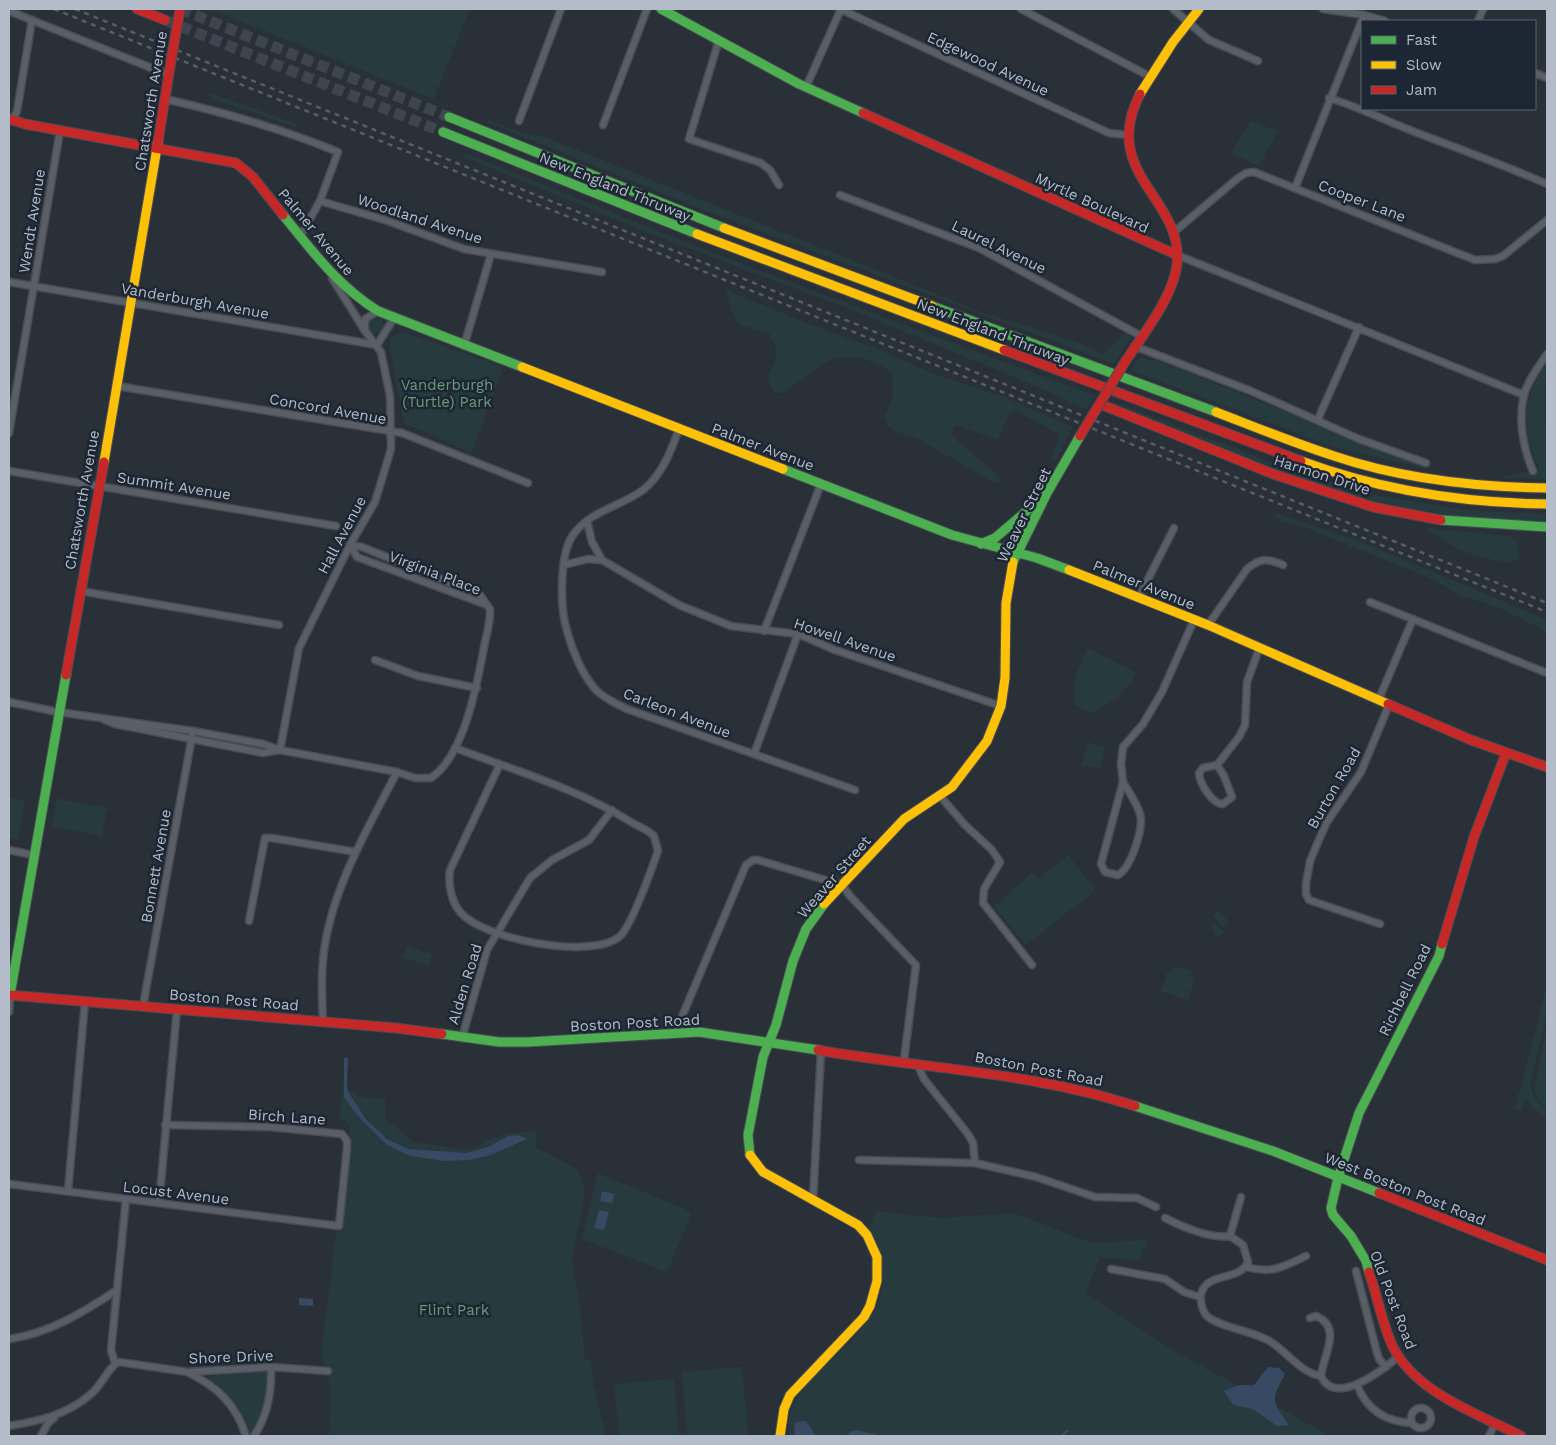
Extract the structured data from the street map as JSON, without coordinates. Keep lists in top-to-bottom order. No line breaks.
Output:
{"streets":{"main road":["Chatsworth Avenue","New England Thruway","Myrtle Boulevard","Palmer Avenue","Harmon Drive","Weaver Street","Richbell Road","Boston Post Road","West Boston Post Road","Old Post Road"],"street":["Edgewood Avenue","Cooper Lane","Woodland Avenue","Wendt Avenue","Laurel Avenue","Vanderburgh Avenue","Concord Avenue","Summit Avenue","Hall Avenue","Virginia Place","Howell Avenue","Carleon Avenue","Burton Road","Bonnett Avenue","Alden Road","Birch Lane","Locust Avenue","Shore Drive"]},"crossings":[["Edgewood Avenue","Weaver Street"],["Chatsworth Avenue","Palmer Avenue"],["Chatsworth Avenue","Vanderburgh Avenue"],["Chatsworth Avenue","Concord Avenue"],["Chatsworth Avenue","Summit Avenue"],["Chatsworth Avenue","Boston Post Road"],["Cooper Lane","Weaver Street"],["Myrtle Boulevard","Weaver Street"],["Wendt Avenue","Palmer Avenue"],["Wendt Avenue","Vanderburgh Avenue"],["Palmer Avenue","Weaver Street"],["Palmer Avenue","Hall Avenue"],["Palmer Avenue","Carleon Avenue"],["Palmer Avenue","Burton Road"],["Palmer Avenue","Richbell Road"],["Laurel Avenue","Weaver Street"],["Vanderburgh Avenue","Hall Avenue"],["Concord Avenue","Hall Avenue"],["Harmon Drive","Weaver Street"],["Weaver Street","Howell Avenue"],["Weaver Street","Boston Post Road"],["Hall Avenue","Virginia Place"],["Bonnett Avenue","Boston Post Road"],["Alden Road","Boston Post Road"],["Richbell Road","West Boston Post Road"],["Richbell Road","Old Post Road"],["Boston Post Road","West Boston Post Road"],["Birch Lane","Locust Avenue"],["West Boston Post Road","Old Post Road"]],"parks":["Vanderburgh (Turtle) Park","Flint Park"],"legend":["Fast","Slow","Jam"]}
